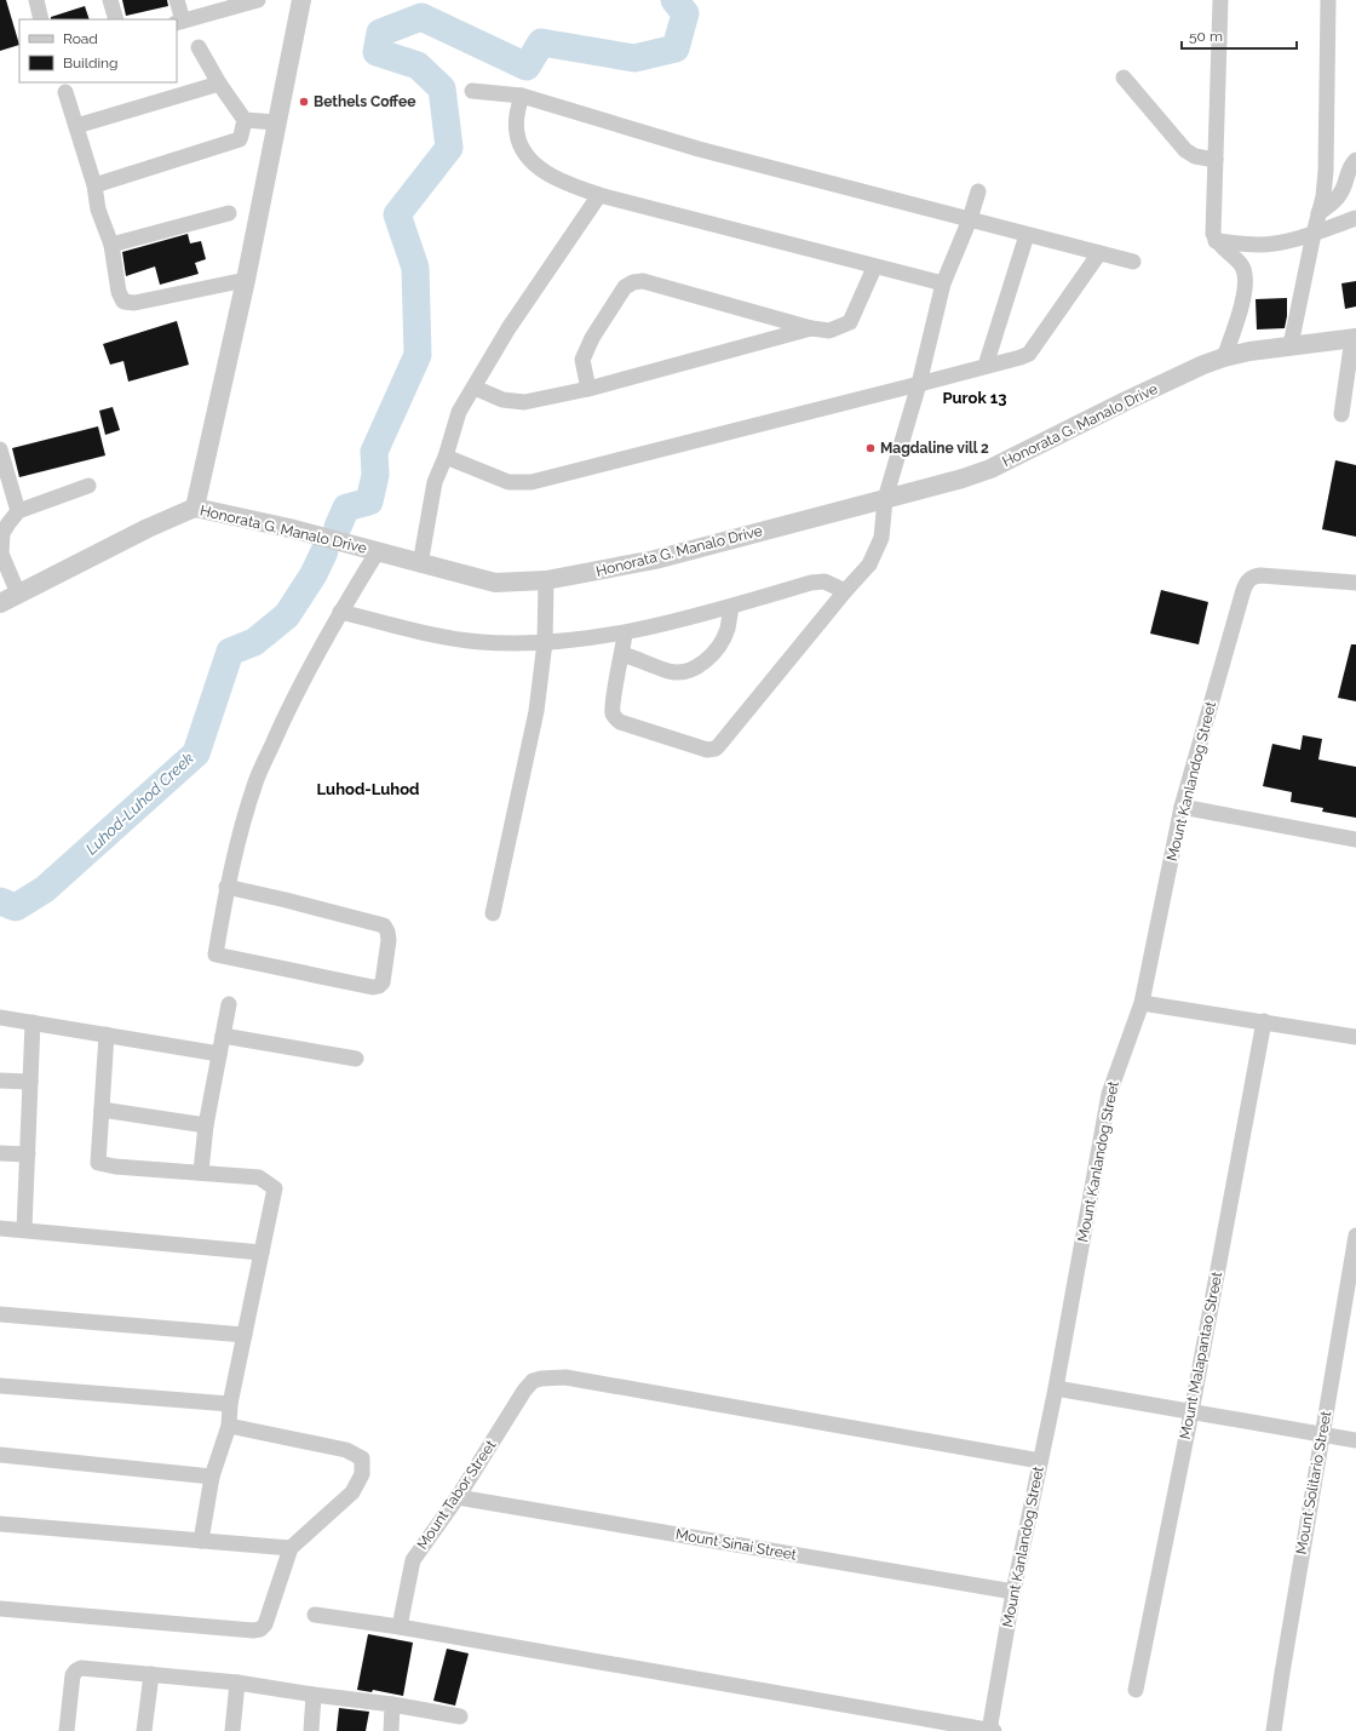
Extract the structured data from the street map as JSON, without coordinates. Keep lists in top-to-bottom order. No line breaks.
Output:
{"streets":{"street":["Honorata G. Manalo Drive","Mount Kanlandog Street","Mount Malapantao Street","Mount Solitario Street","Mount Tabor Street","Mount Sinai Street"]},"crossings":[["Mount Kanlandog Street","Mount Tabor Street"],["Mount Kanlandog Street","Mount Sinai Street"],["Mount Tabor Street","Mount Sinai Street"]],"districts":["Purok 13","Luhod-Luhod"],"water":["Luhod-Luhod Creek"],"places":["Bethels Coffee","Magdaline vill 2"],"legend":["Road","Building"],"scale_bar":"50 m"}
